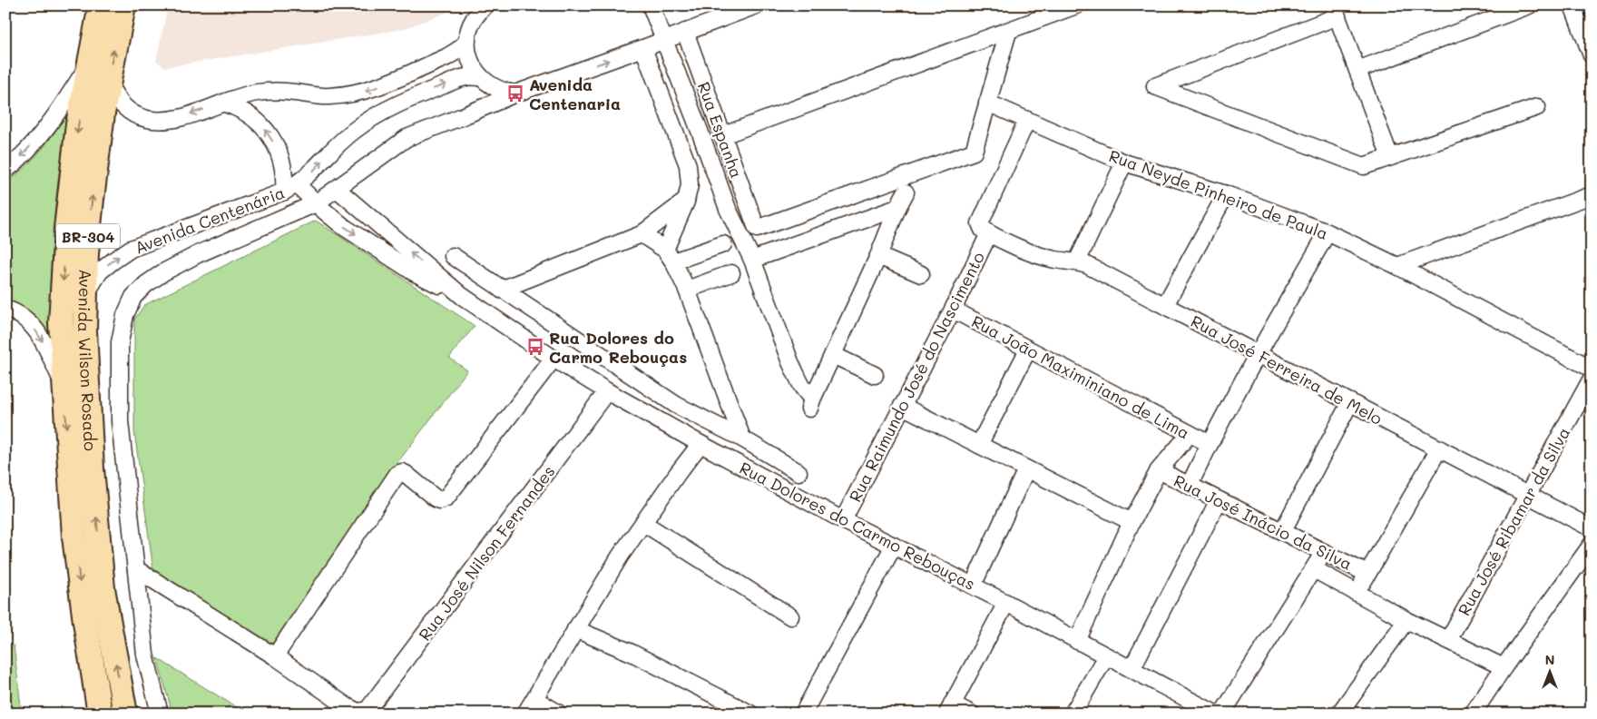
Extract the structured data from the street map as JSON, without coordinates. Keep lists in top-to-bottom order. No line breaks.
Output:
{"streets":{"highway":["BR-304","Avenida Wilson Rosado"],"street":["Rua Espanha","Rua Neyde Pinheiro de Paula","Avenida Centenária","Rua José Ferreira de Melo","Rua Raimundo José do Nascimento","Rua João Maximiniano de Lima","Rua José Ribamar da Silva","Rua José Inácio da Silva","Rua Dolores do Carmo Rebouças","Rua José Nilson Fernandes"]},"crossings":[["Rua Espanha","Rua Neyde Pinheiro de Paula"],["Rua Neyde Pinheiro de Paula","Rua Raimundo José do Nascimento"],["Avenida Centenária","Avenida Wilson Rosado"],["Avenida Centenária","Rua Dolores do Carmo Rebouças"],["Rua José Ferreira de Melo","Rua Raimundo José do Nascimento"],["Rua José Ferreira de Melo","Rua José Ribamar da Silva"],["Rua Raimundo José do Nascimento","Rua João Maximiniano de Lima"],["Rua Raimundo José do Nascimento","Rua Dolores do Carmo Rebouças"],["Rua José Ribamar da Silva","Rua José Inácio da Silva"],["Rua Dolores do Carmo Rebouças","Rua José Nilson Fernandes"]],"places":{"bus stop":["Avenida Centenaria","Rua Dolores do Carmo Rebouças"]},"north":"top"}
